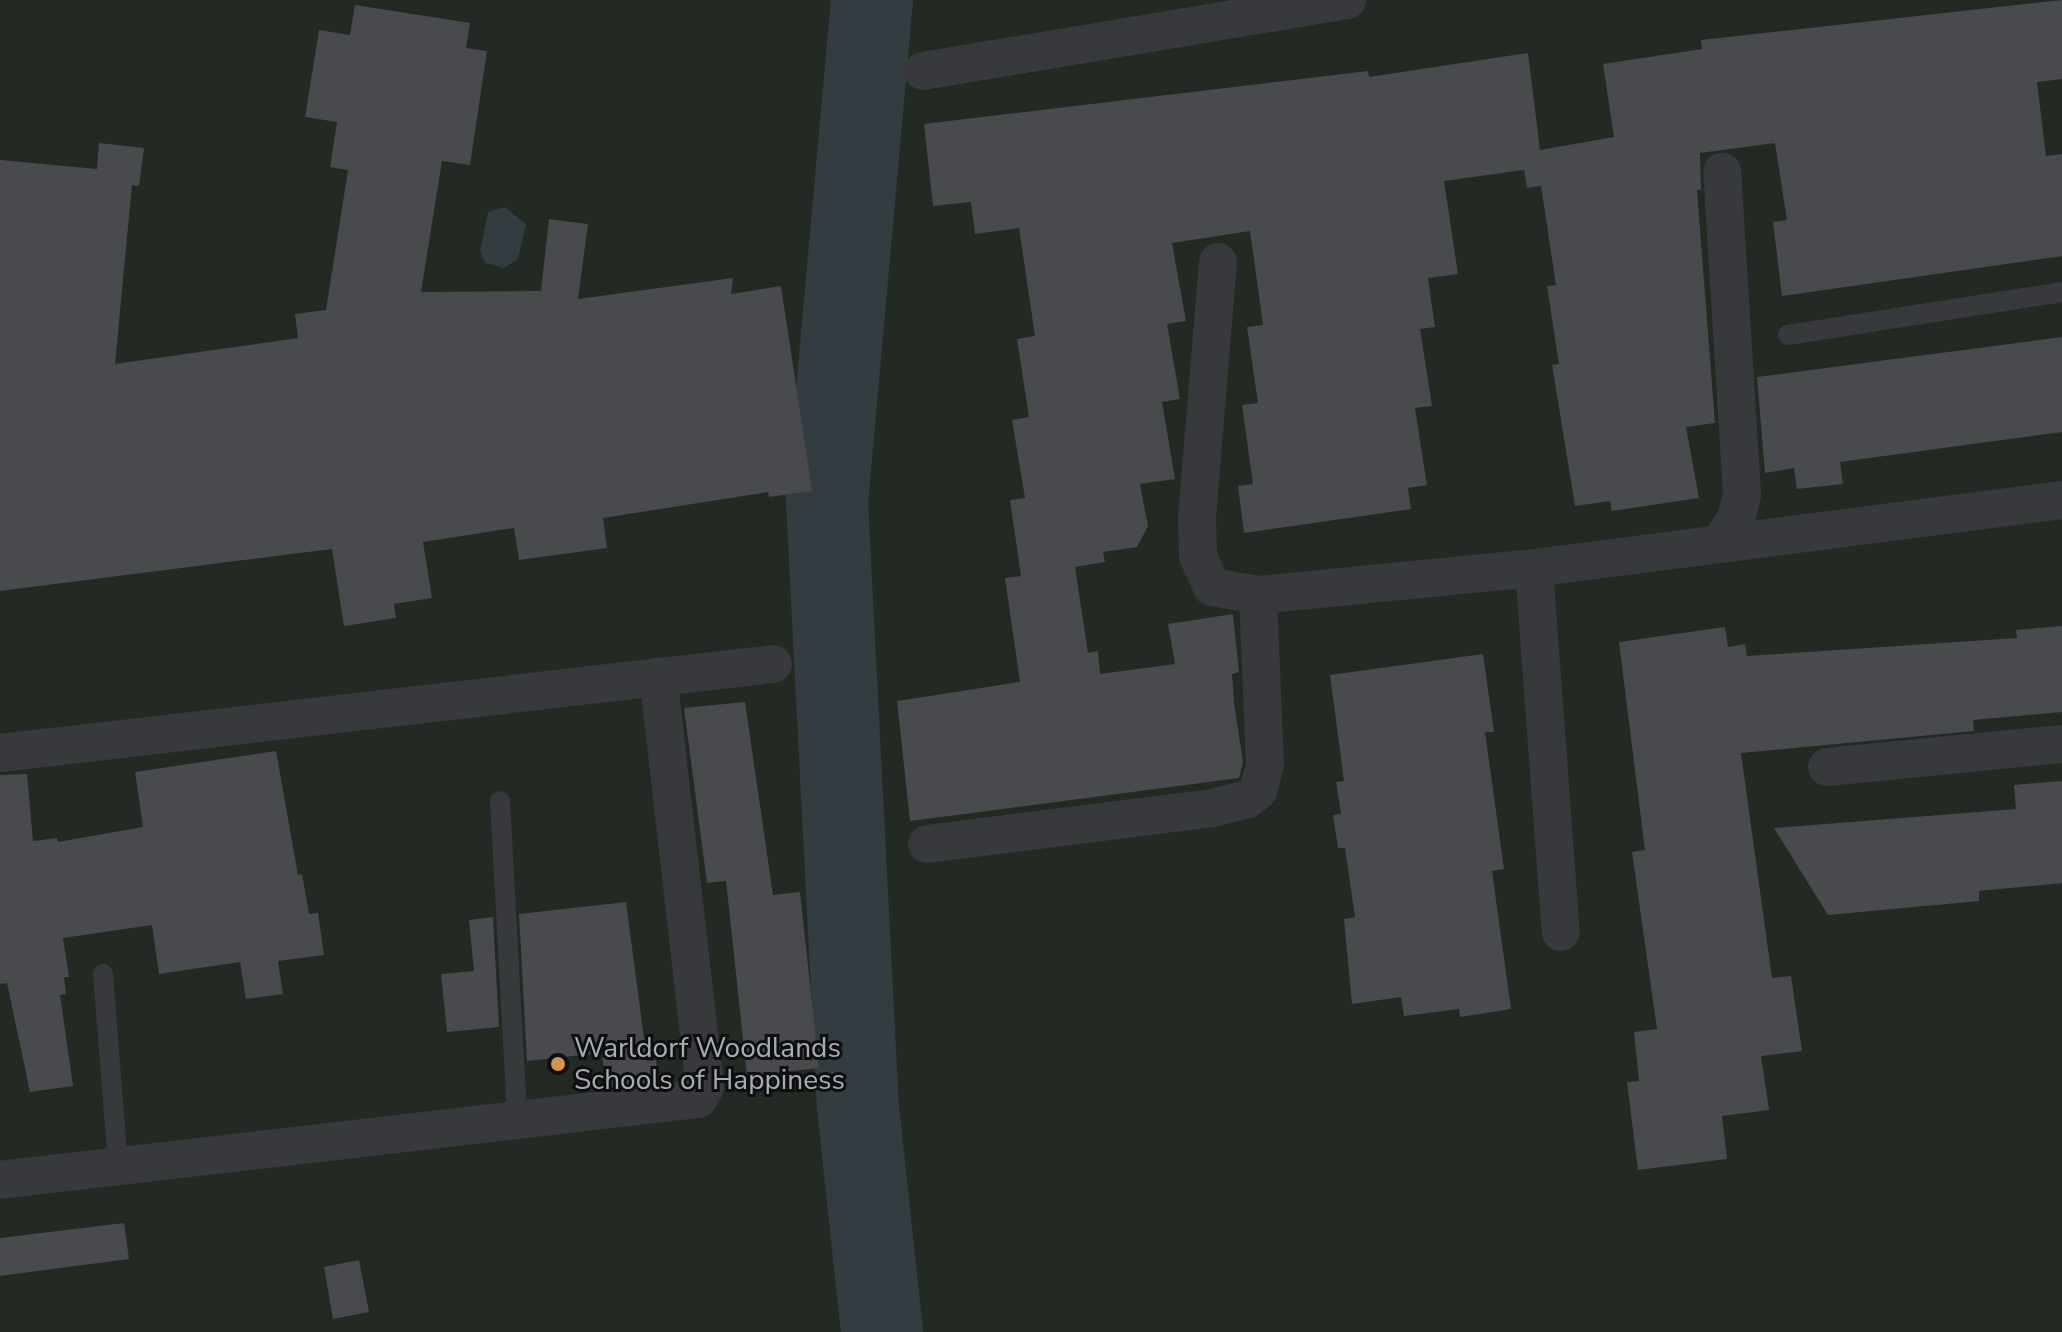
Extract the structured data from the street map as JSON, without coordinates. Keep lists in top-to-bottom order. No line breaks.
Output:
{"places":["Warldorf Woodlands Schools of Happiness"]}
